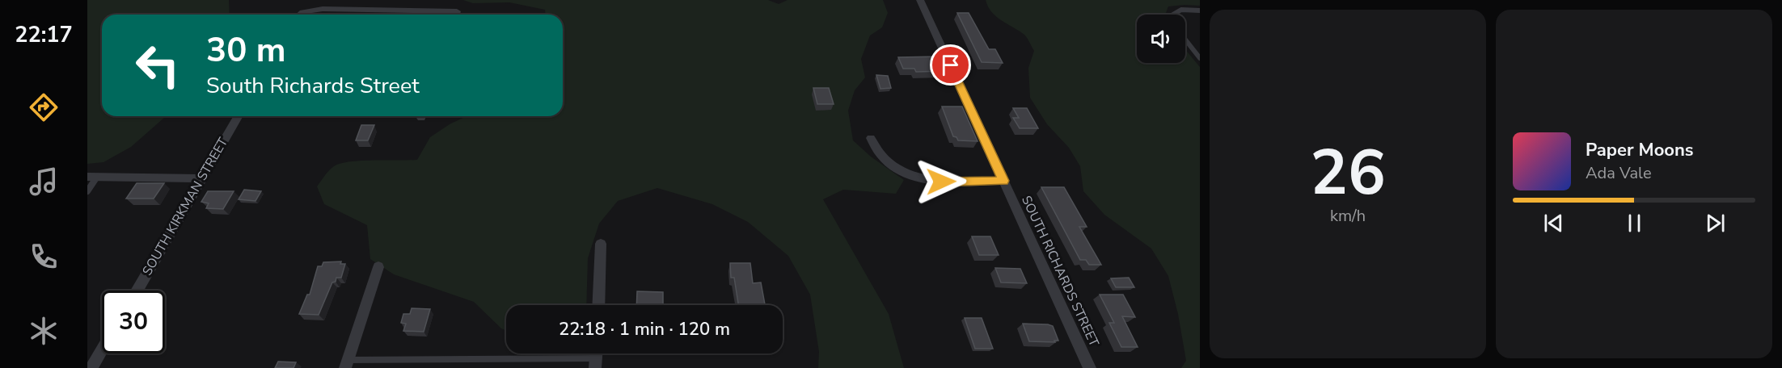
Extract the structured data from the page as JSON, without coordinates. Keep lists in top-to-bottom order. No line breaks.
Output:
{"streets":{"street":["SOUTH KIRKMAN STREET","SOUTH RICHARDS STREET"]},"page":{"tabs":"22:17","tile":["26","km/h"],"turn":["30 m","South Richards Street"],"song":["Paper Moons","Ada Vale"],"limit":"30","trip":"22:18 · 1 min · 120 m"}}
